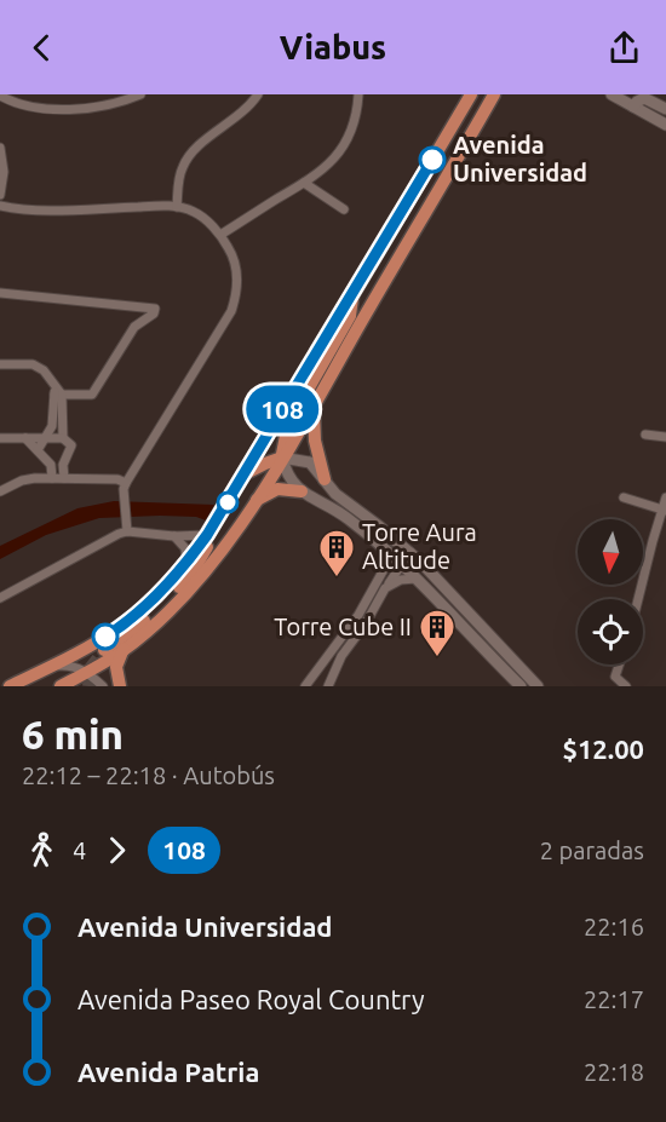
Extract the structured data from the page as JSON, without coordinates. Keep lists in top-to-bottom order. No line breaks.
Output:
{"places":{"other":["Avenida Universidad"],"building":["Torre Aura Altitude","Torre Cube II"]},"lines":["bus line 108"],"north":"bottom","page":{"header":"Viabus","on_map":"108","heading":["6 min","22:12 – 22:18 · Autobús","$12.00"],"legs":["4","108","2 paradas"],"list":[{"name":"Avenida Universidad","value":"22:16"},{"name":"Avenida Paseo Royal Country","value":"22:17"},{"name":"Avenida Patria","value":"22:18"}]}}
